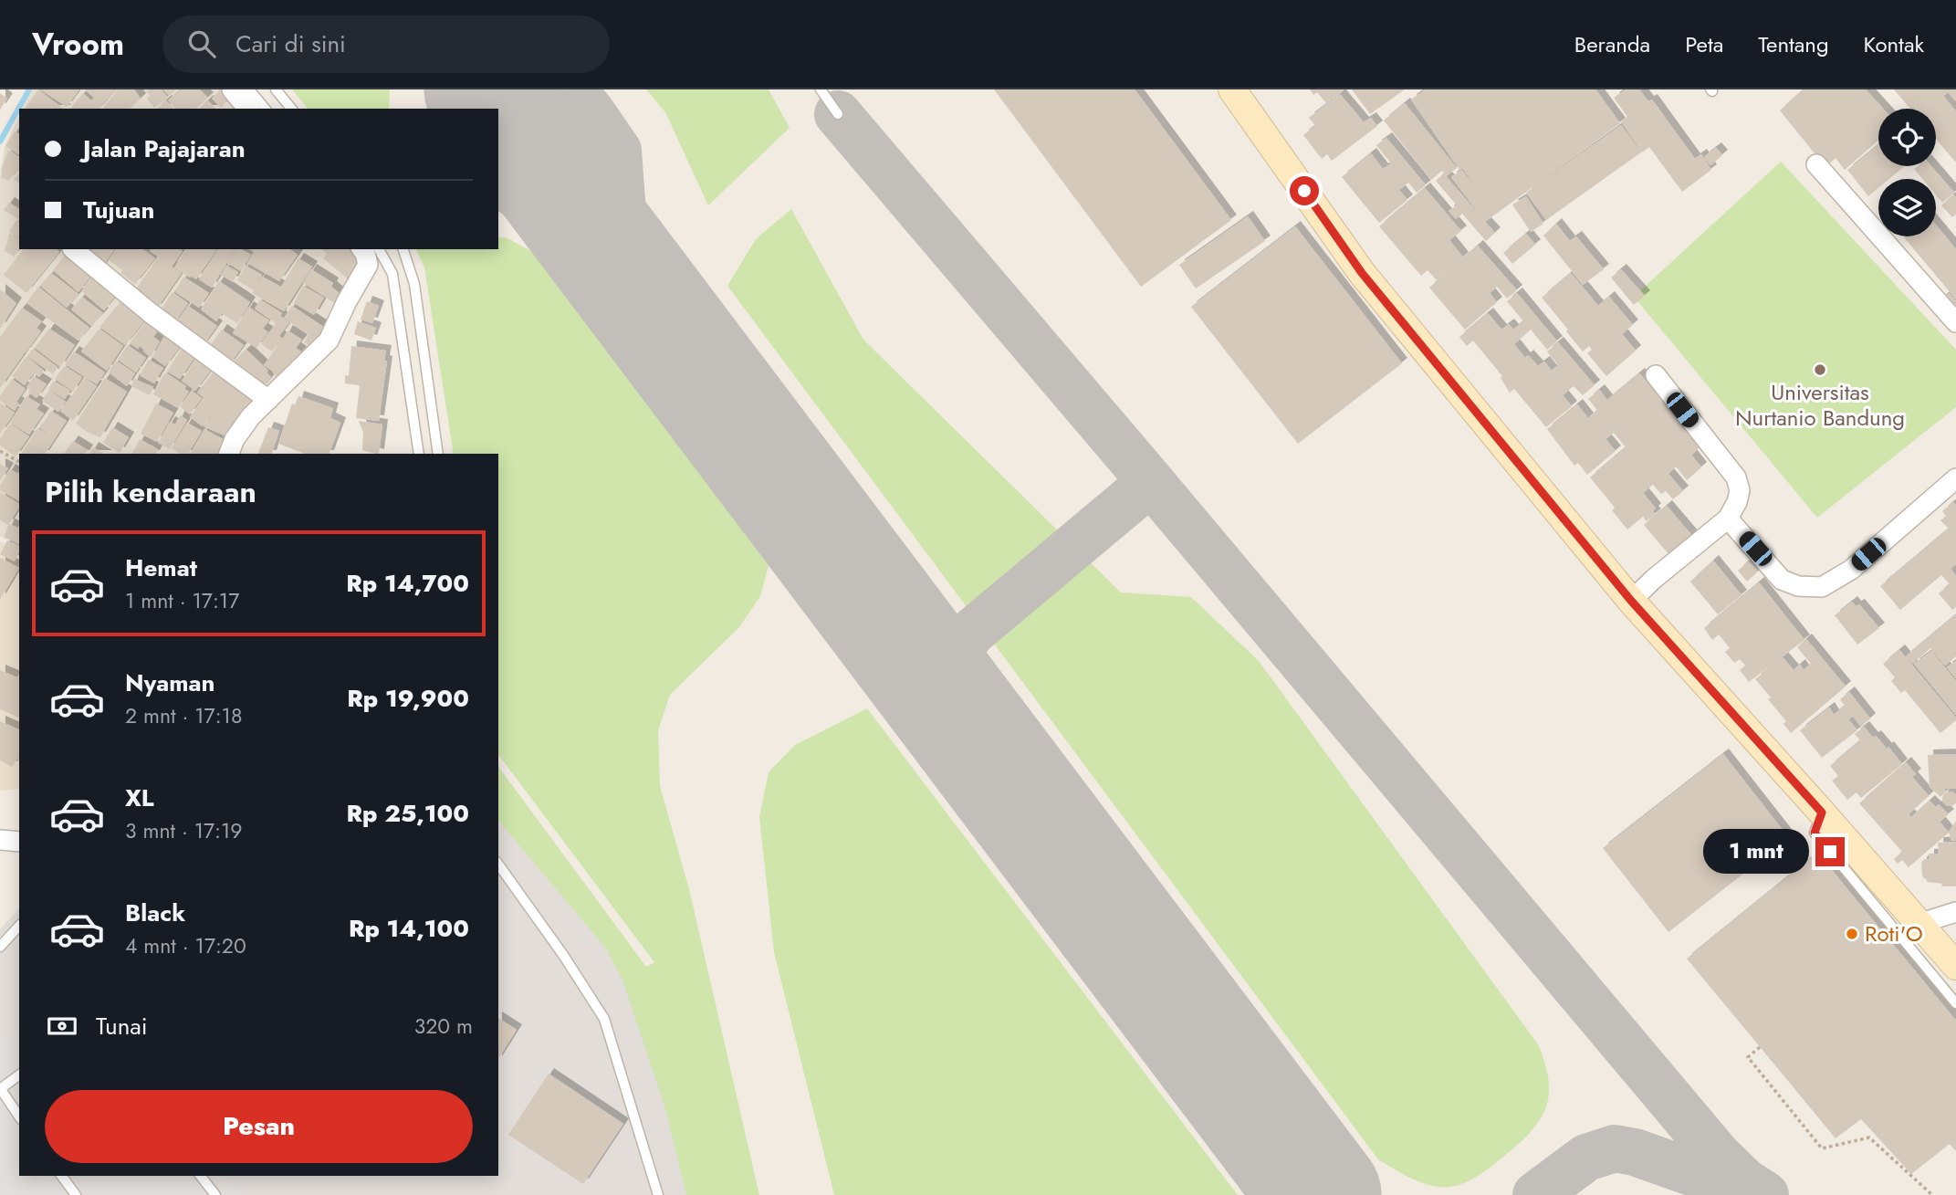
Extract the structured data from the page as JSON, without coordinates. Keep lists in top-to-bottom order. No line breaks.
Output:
{"places":["Universitas Nurtanio Bandung","Roti'O"],"page":{"header":"Vroom","search":"Cari di sini","nav":["Beranda","Peta","Tentang","Kontak"],"banner":["Jalan Pajajaran","Tujuan"],"heading":"Pilih kendaraan","list":[{"name":"Hemat","note":"1 mnt · 17:17","value":"Rp 14,700"},{"name":"Nyaman","note":"2 mnt · 17:18","value":"Rp 19,900"},{"name":"XL","note":"3 mnt · 17:19","value":"Rp 25,100"},{"name":"Black","note":"4 mnt · 17:20","value":"Rp 14,100"}],"bubble":"1 mnt","pay":["Tunai","320 m"],"buttons":"Pesan"}}
